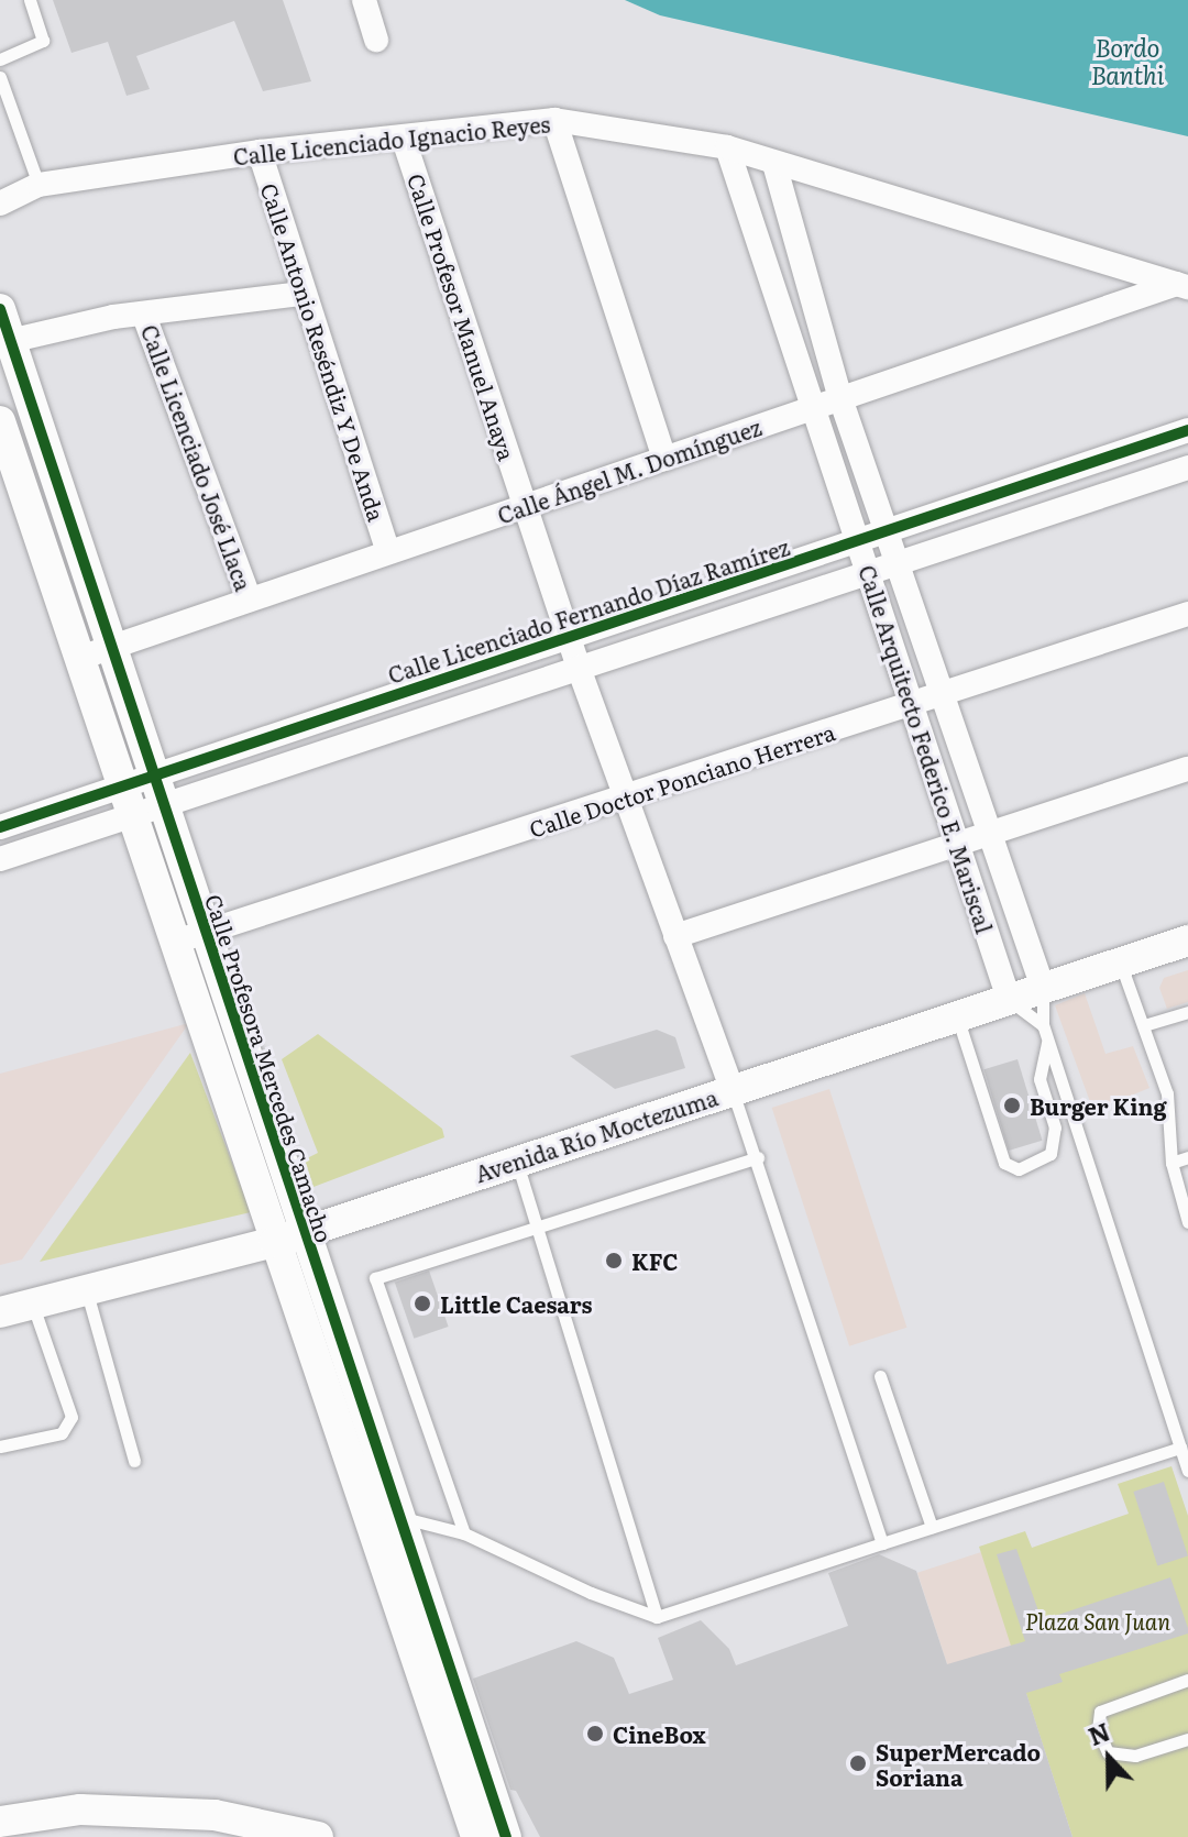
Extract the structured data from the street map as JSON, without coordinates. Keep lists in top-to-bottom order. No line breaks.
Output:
{"streets":{"street":["Calle Licenciado Ignacio Reyes","Calle Profesor Manuel Anaya","Calle Antonio Reséndiz Y De Anda","Calle Licenciado José Llaca","Calle Ángel M. Domínguez","Calle Licenciado Fernando Díaz Ramírez","Calle Arquitecto Federico E. Mariscal","Calle Doctor Ponciano Herrera","Calle Profesora Mercedes Camacho","Avenida Río Moctezuma"]},"crossings":[["Calle Licenciado Ignacio Reyes","Calle Profesor Manuel Anaya"],["Calle Licenciado Ignacio Reyes","Calle Antonio Reséndiz Y De Anda"],["Calle Licenciado Ignacio Reyes","Calle Ángel M. Domínguez"],["Calle Licenciado Ignacio Reyes","Calle Arquitecto Federico E. Mariscal"],["Calle Profesor Manuel Anaya","Calle Ángel M. Domínguez"],["Calle Profesor Manuel Anaya","Calle Licenciado Fernando Díaz Ramírez"],["Calle Profesor Manuel Anaya","Calle Doctor Ponciano Herrera"],["Calle Profesor Manuel Anaya","Avenida Río Moctezuma"],["Calle Antonio Reséndiz Y De Anda","Calle Ángel M. Domínguez"],["Calle Licenciado José Llaca","Calle Ángel M. Domínguez"],["Calle Ángel M. Domínguez","Calle Arquitecto Federico E. Mariscal"],["Calle Ángel M. Domínguez","Calle Profesora Mercedes Camacho"],["Calle Licenciado Fernando Díaz Ramírez","Calle Arquitecto Federico E. Mariscal"],["Calle Licenciado Fernando Díaz Ramírez","Calle Profesora Mercedes Camacho"],["Calle Arquitecto Federico E. Mariscal","Calle Doctor Ponciano Herrera"],["Calle Arquitecto Federico E. Mariscal","Avenida Río Moctezuma"],["Calle Doctor Ponciano Herrera","Calle Profesora Mercedes Camacho"],["Calle Profesora Mercedes Camacho","Avenida Río Moctezuma"]],"water":["Bordo Banthi"],"parks":["Plaza San Juan"],"places":["Burger King","KFC","Little Caesars","CineBox","SuperMercado Soriana"],"north":"top"}
